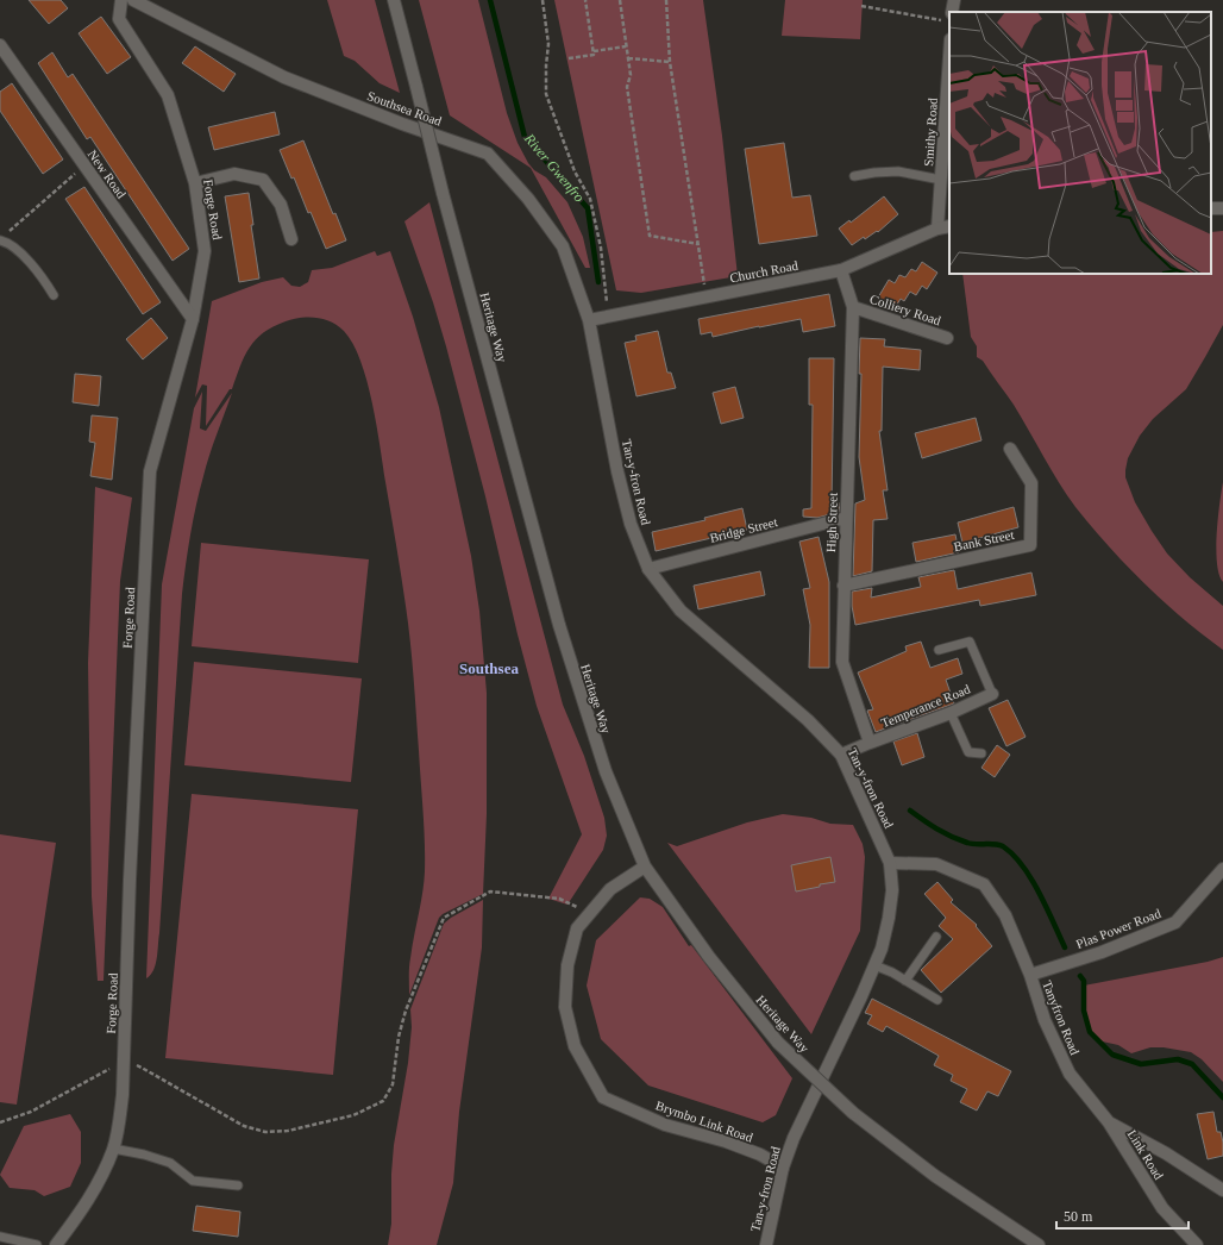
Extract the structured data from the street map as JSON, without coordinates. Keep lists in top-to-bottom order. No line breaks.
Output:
{"streets":{"street":["Southsea Road","Smithy Road","New Road","Forge Road","Church Road","Colliery Road","Heritage Way","Tan-y-fron Road","High Street","Bridge Street","Bank Street","Temperance Road","Plas Power Road","Tanyfron Road","Brymbo Link Road","Link Road"]},"crossings":[["Southsea Road","Church Road"],["Southsea Road","Tan-y-fron Road"],["Smithy Road","Church Road"],["New Road","Forge Road"],["Church Road","Tan-y-fron Road"],["Church Road","High Street"],["Colliery Road","High Street"],["Heritage Way","Brymbo Link Road"],["Tan-y-fron Road","Bridge Street"],["Tan-y-fron Road","Tanyfron Road"],["Tan-y-fron Road","Brymbo Link Road"],["High Street","Bridge Street"],["High Street","Bank Street"],["High Street","Temperance Road"],["Plas Power Road","Tanyfron Road"],["Tanyfron Road","Link Road"]],"districts":["Southsea"],"water":["River Gwenfro"],"scale_bar":"50 m"}
